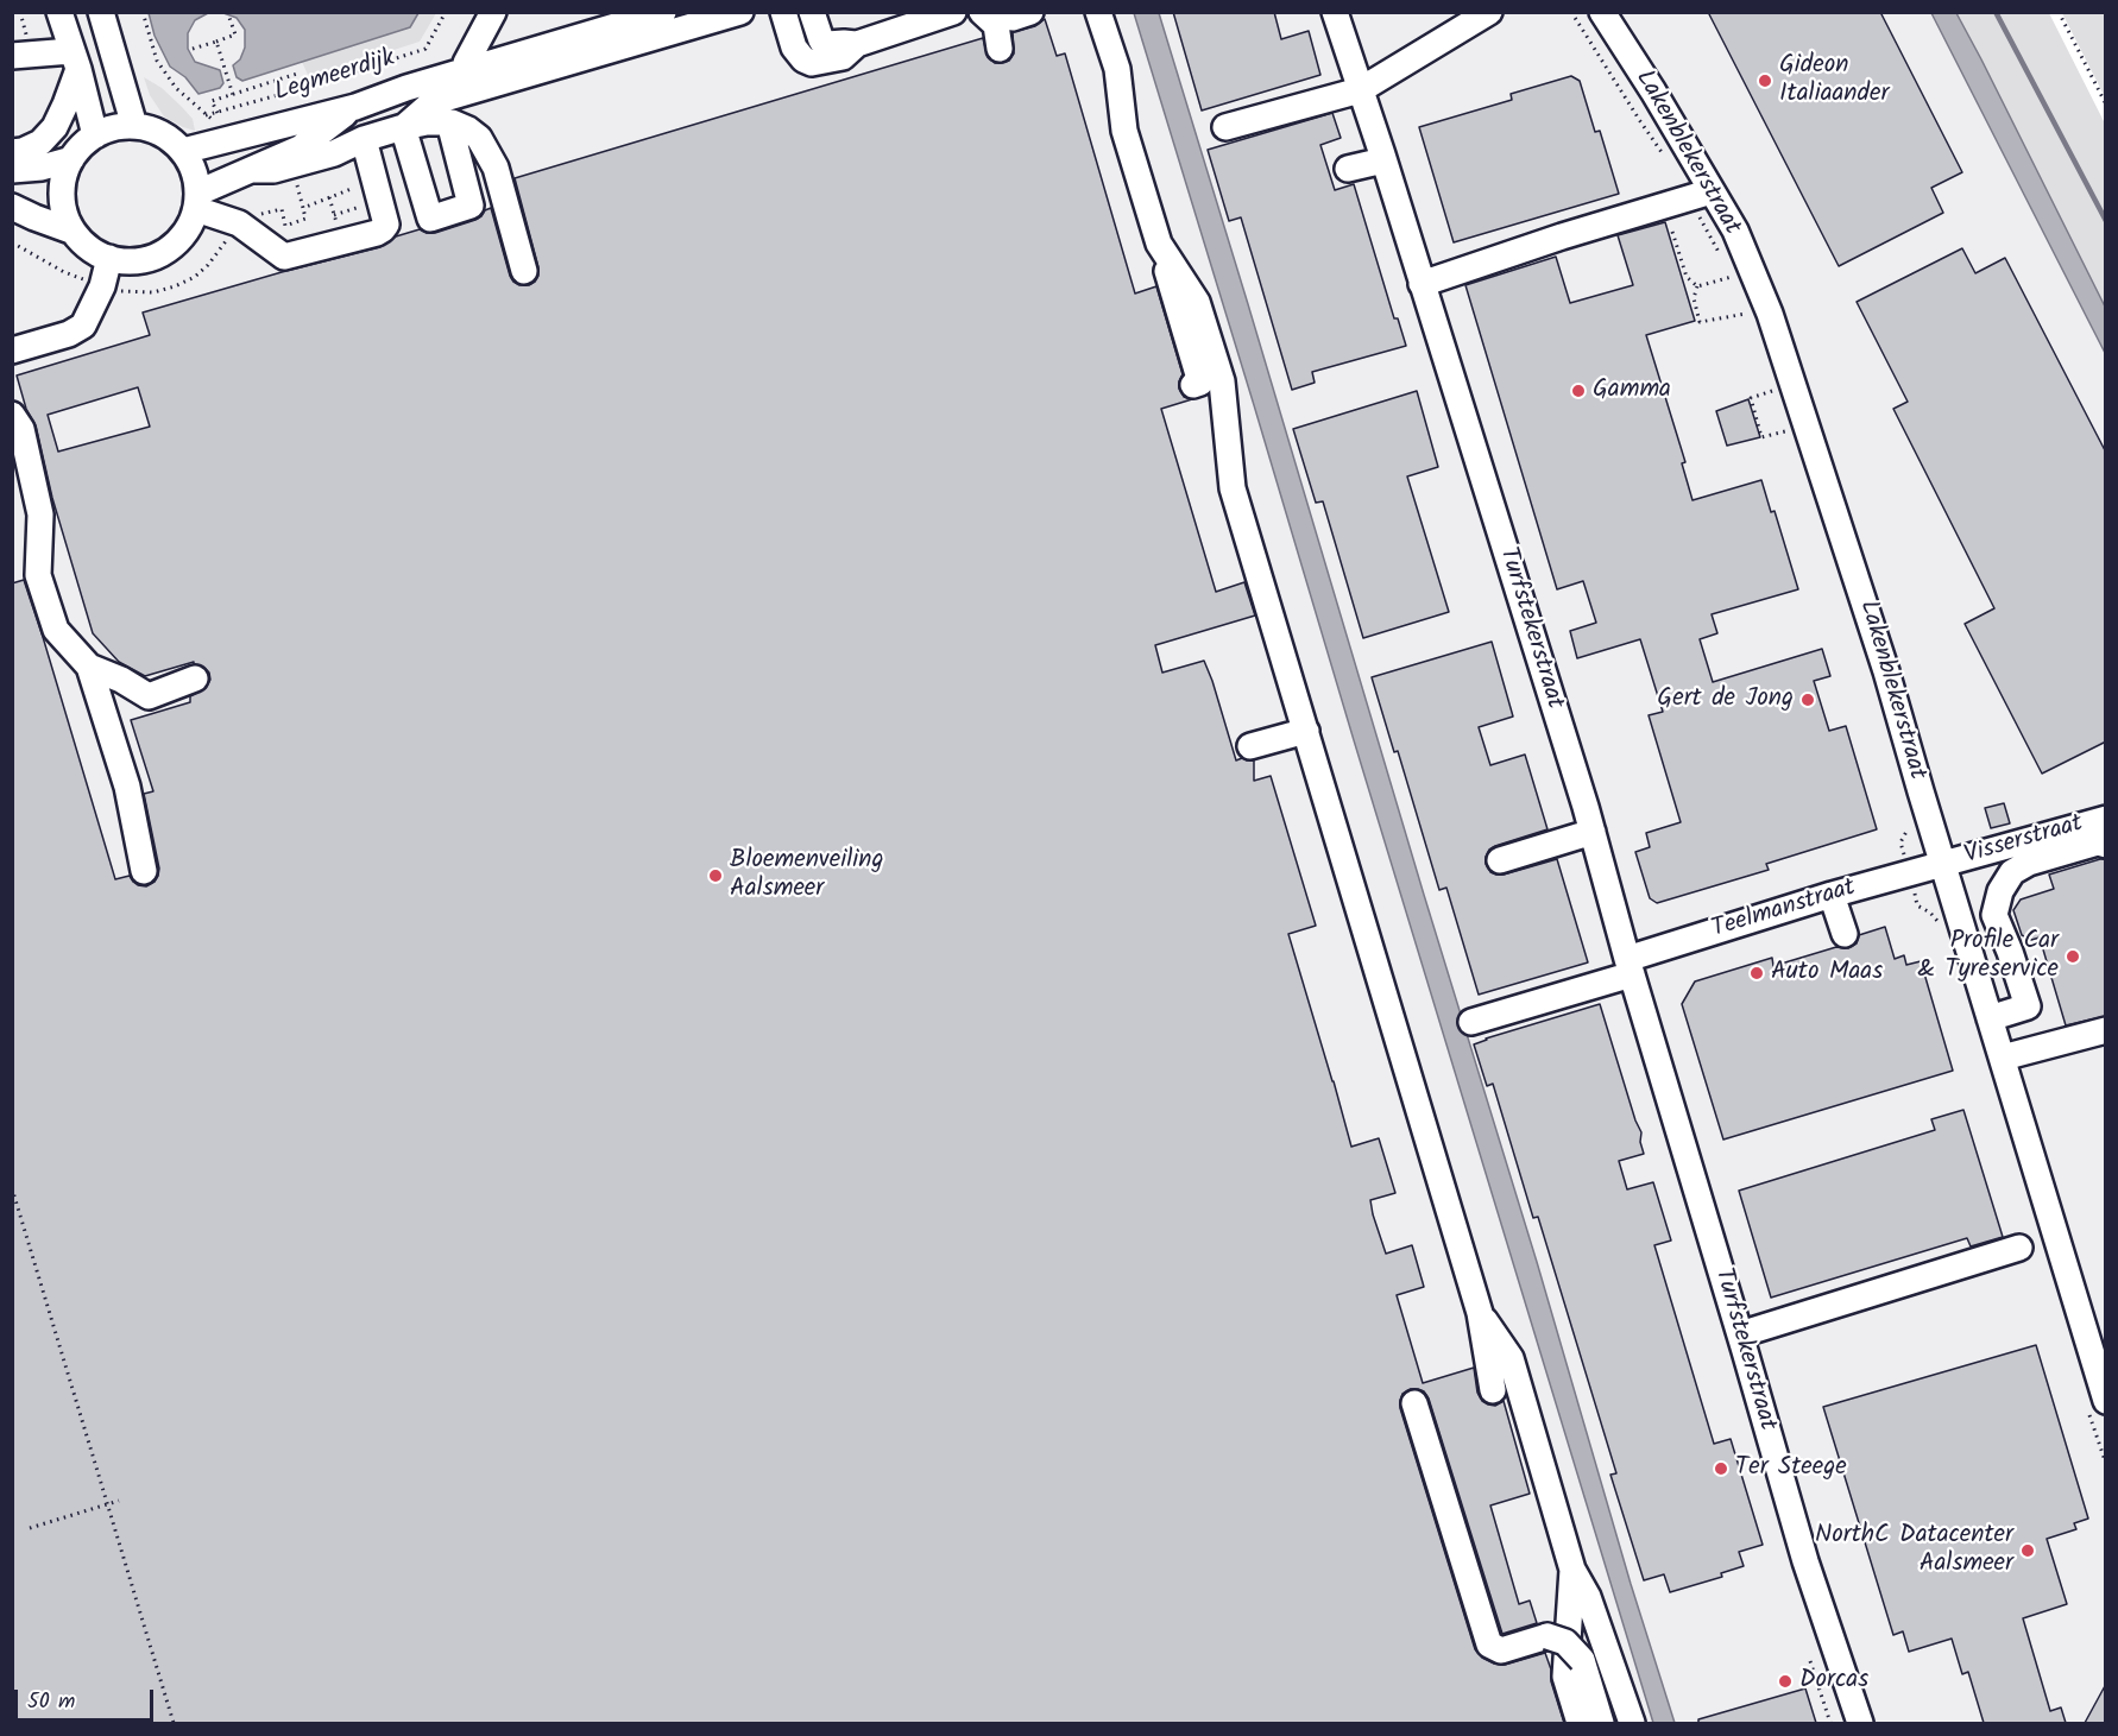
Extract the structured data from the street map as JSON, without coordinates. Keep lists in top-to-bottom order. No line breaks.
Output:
{"streets":{"street":["Lakenblekerstraat","Turfstekerstraat","Visserstraat","Teelmanstraat"],"path":["Legmeerdijk"]},"crossings":[["Lakenblekerstraat","Visserstraat"],["Lakenblekerstraat","Teelmanstraat"],["Turfstekerstraat","Teelmanstraat"],["Visserstraat","Teelmanstraat"]],"places":["Gideon Italiaander","Gamma","Gert de Jong","Bloemenveiling Aalsmeer","Profile Car & Tyreservice","Auto Maas","Ter Steege","NorthC Datacenter Aalsmeer","Dorcas"],"scale_bar":"50 m"}
